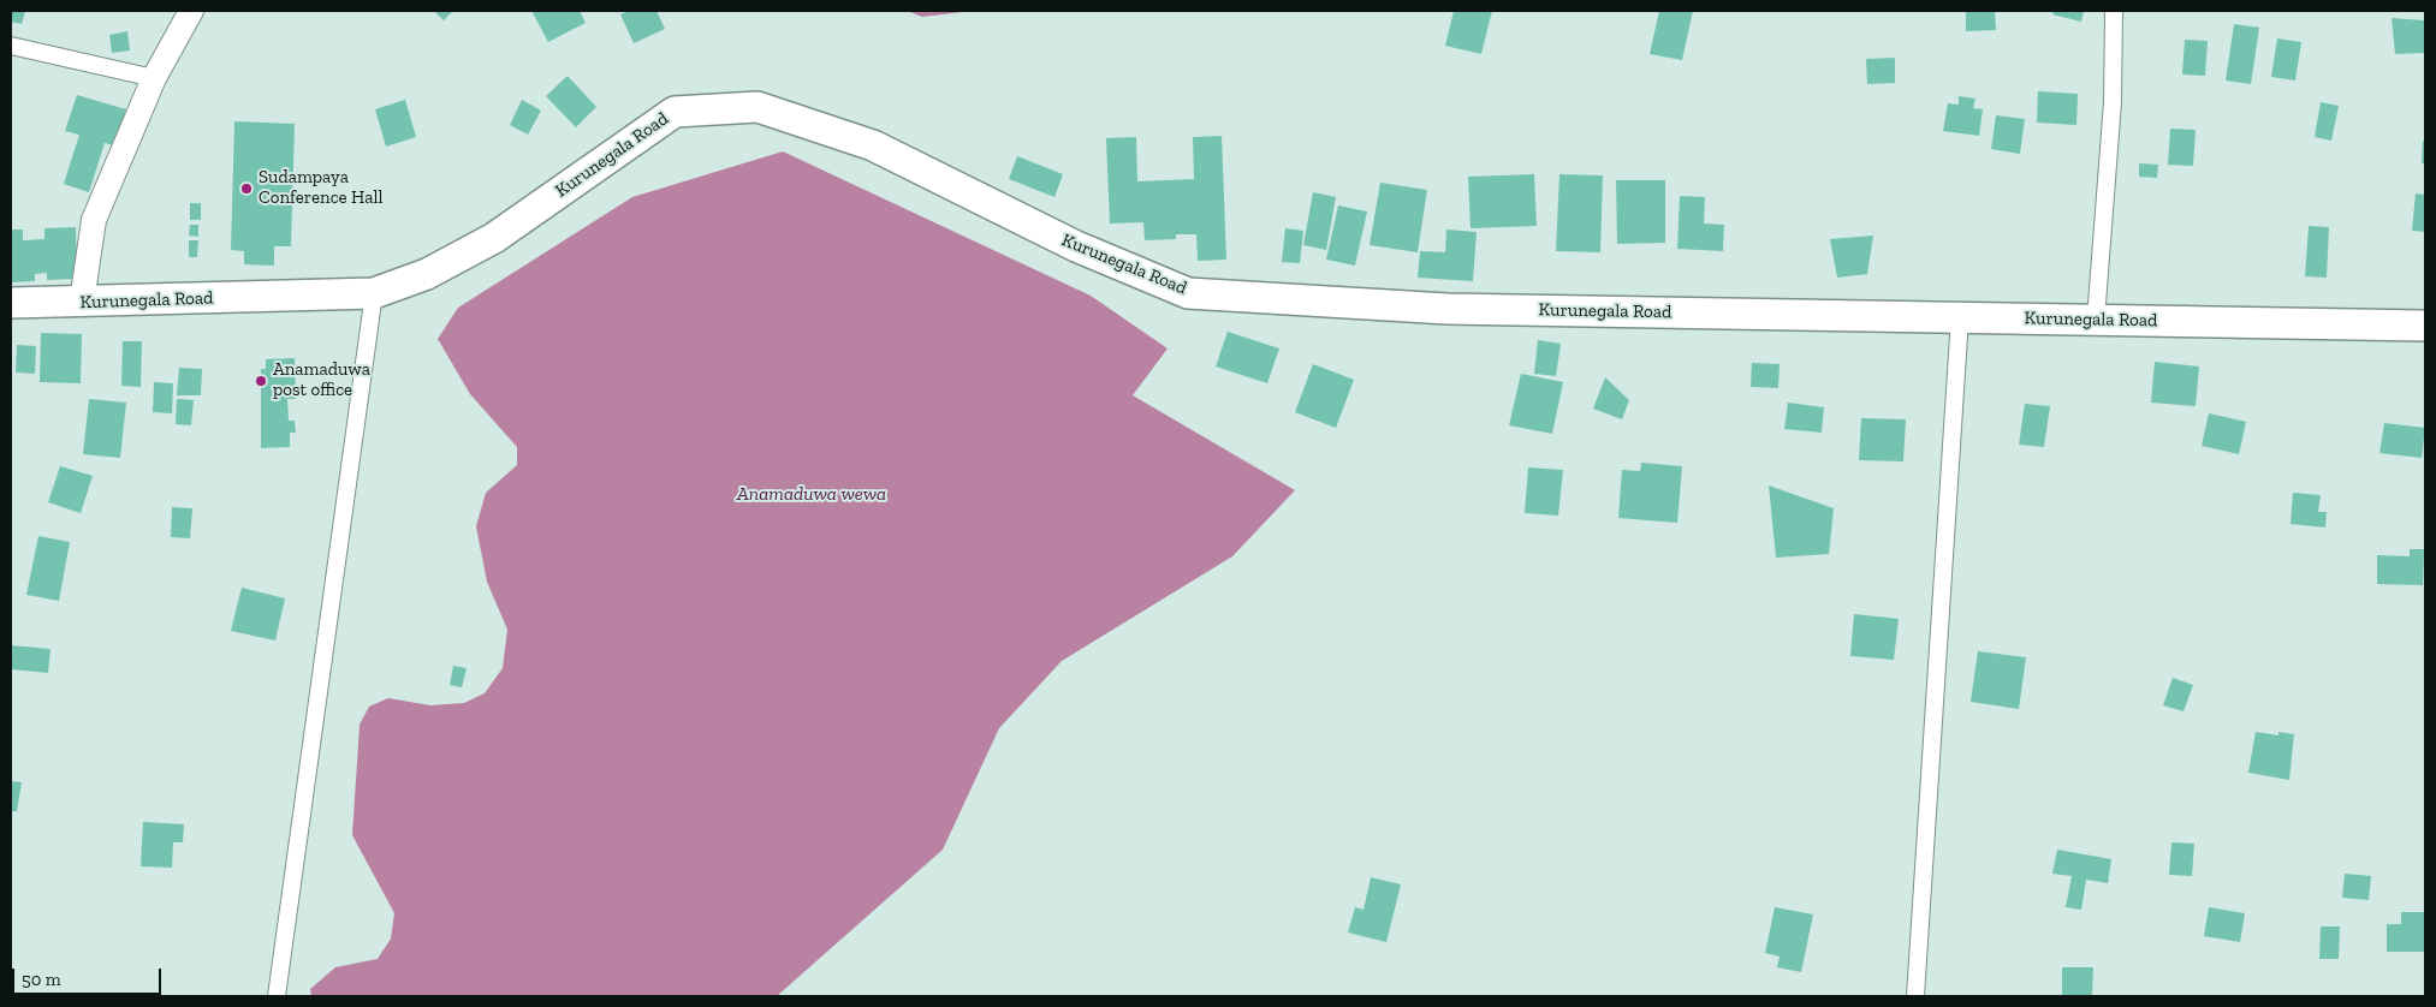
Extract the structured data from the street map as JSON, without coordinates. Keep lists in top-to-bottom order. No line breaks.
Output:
{"streets":{"highway":["Kurunegala Road"]},"water":["Anamaduwa wewa"],"places":["Sudampaya Conference Hall","Anamaduwa post office"],"scale_bar":"50 m"}
